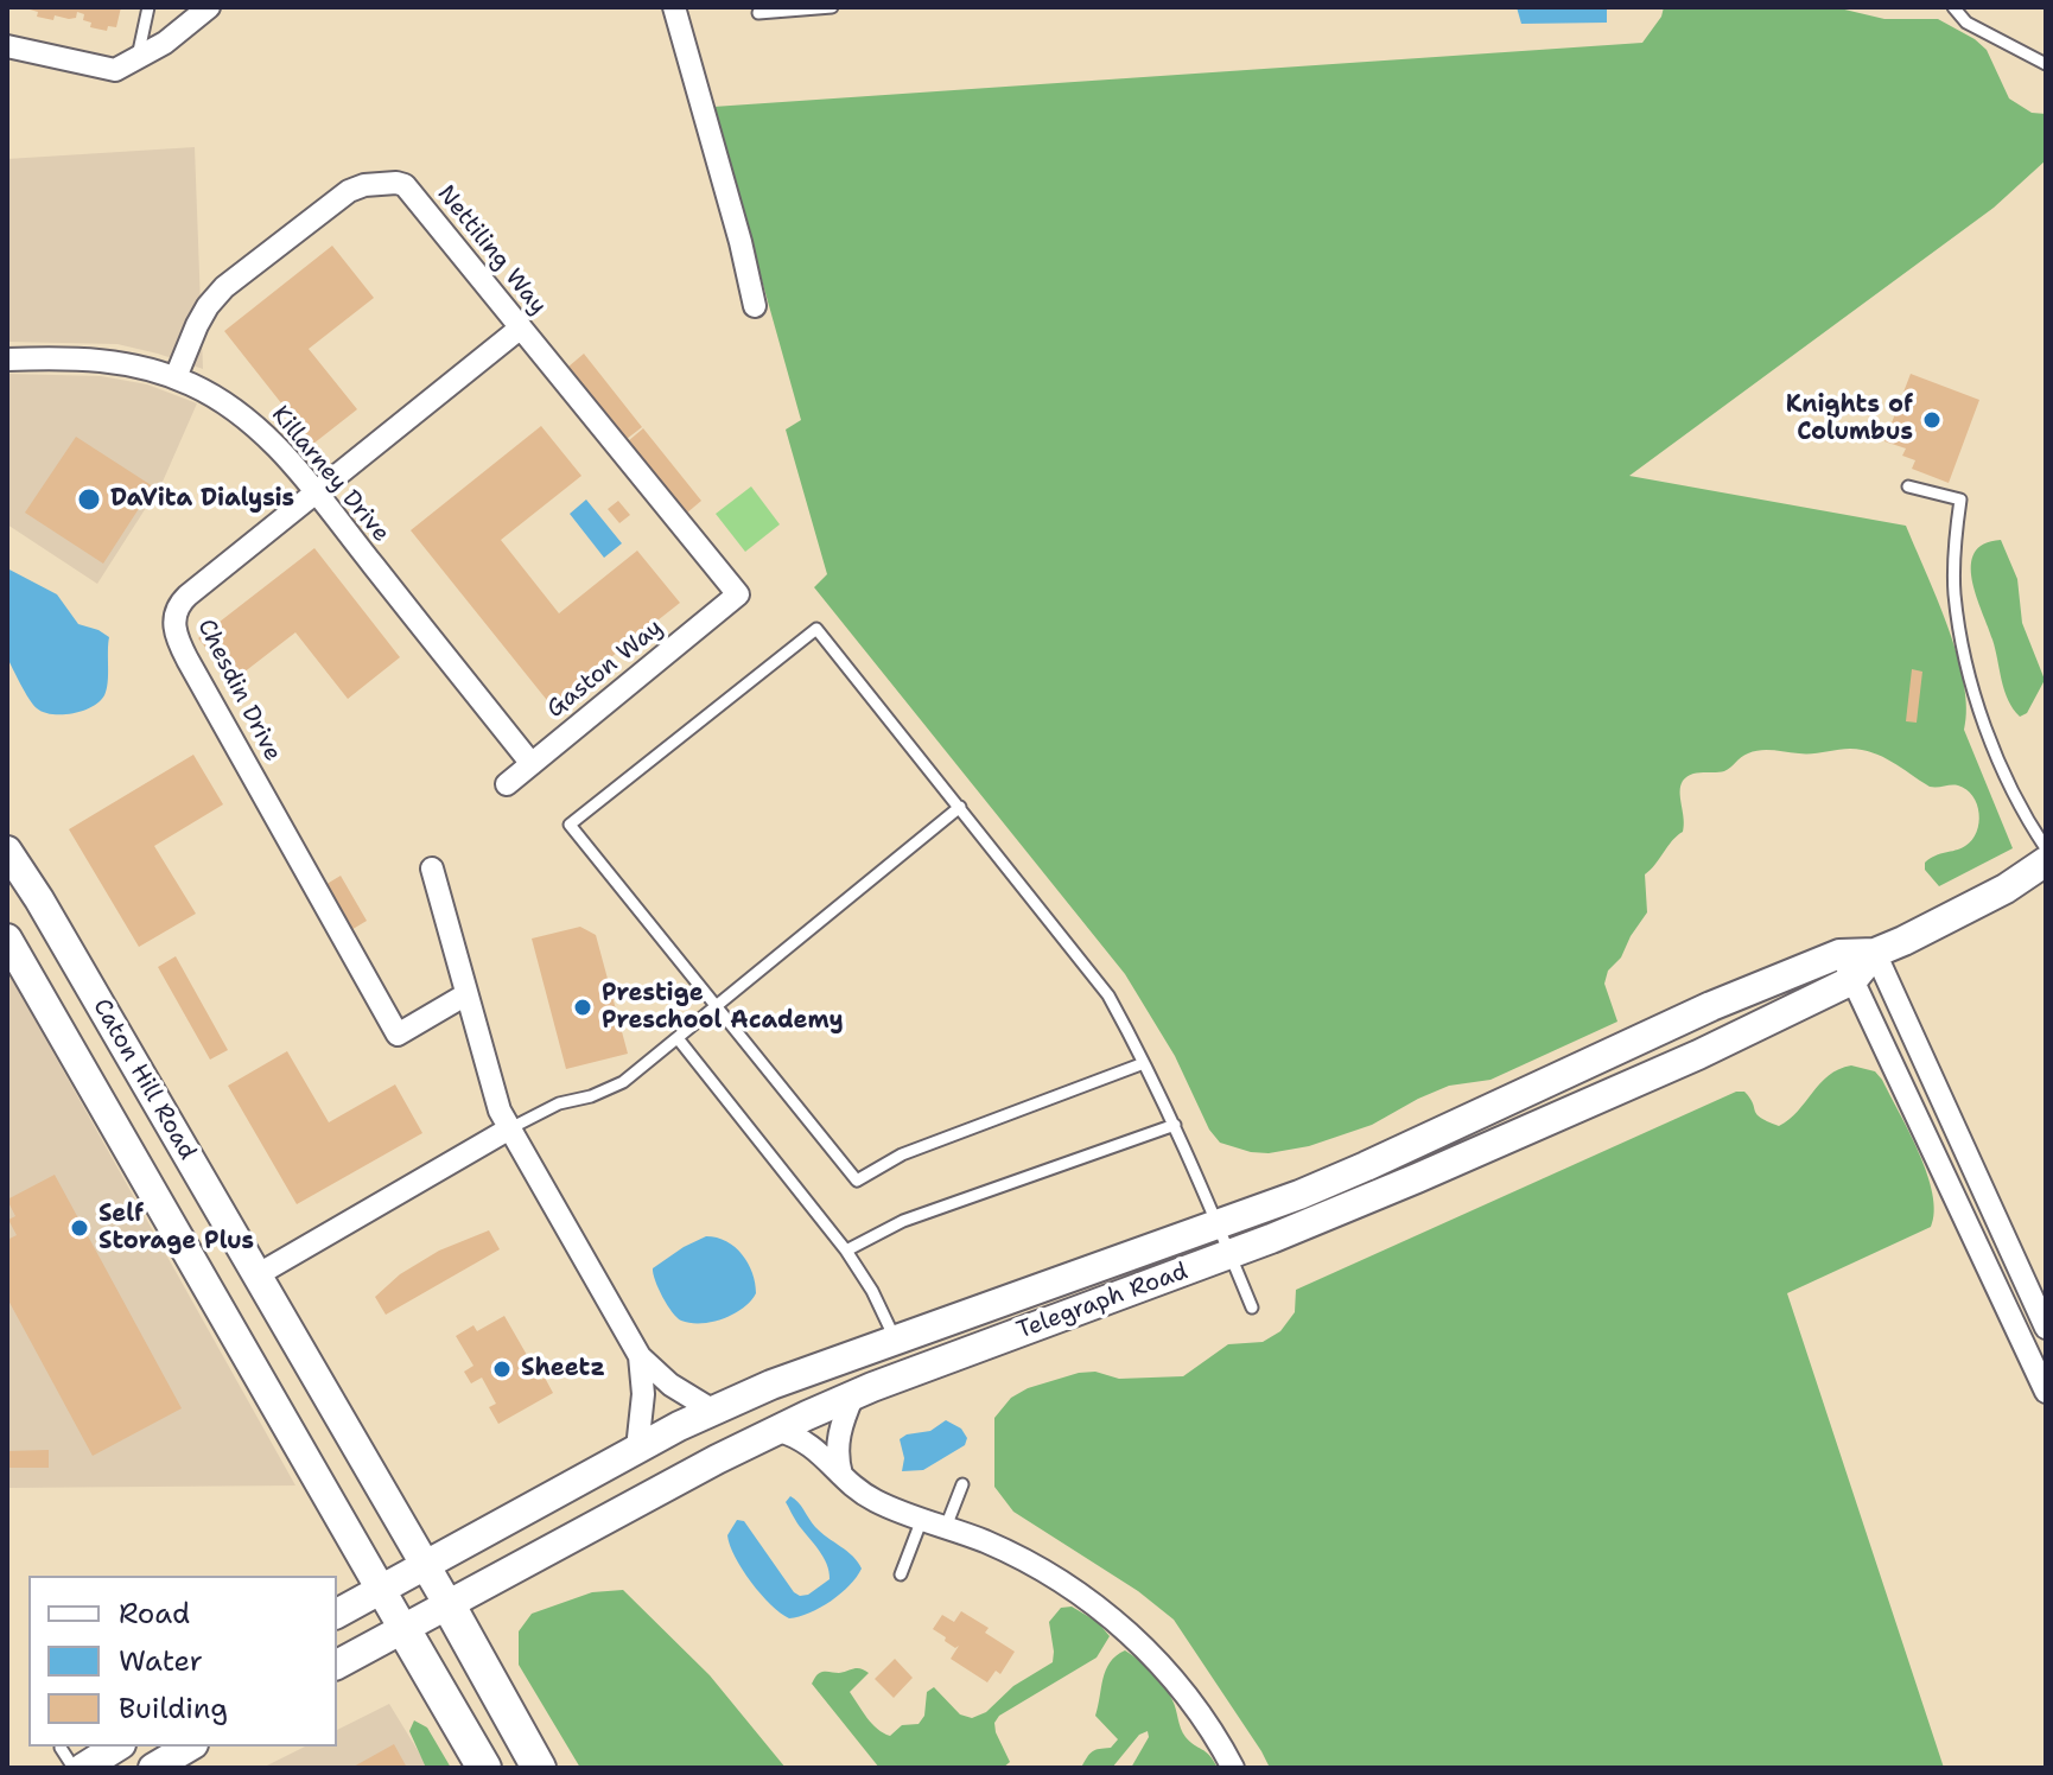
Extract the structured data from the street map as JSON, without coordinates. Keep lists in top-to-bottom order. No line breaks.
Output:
{"streets":{"main road":["Caton Hill Road","Telegraph Road"],"street":["Nettiling Way","Killarney Drive","Gaston Way","Chesdin Drive"]},"crossings":[["Nettiling Way","Killarney Drive"],["Nettiling Way","Gaston Way"],["Nettiling Way","Chesdin Drive"],["Killarney Drive","Gaston Way"],["Killarney Drive","Chesdin Drive"],["Caton Hill Road","Telegraph Road"]],"places":["Knights of Columbus","DaVita Dialysis","Prestige Preschool Academy","Self Storage Plus","Sheetz"],"legend":["Road","Water","Building"]}
